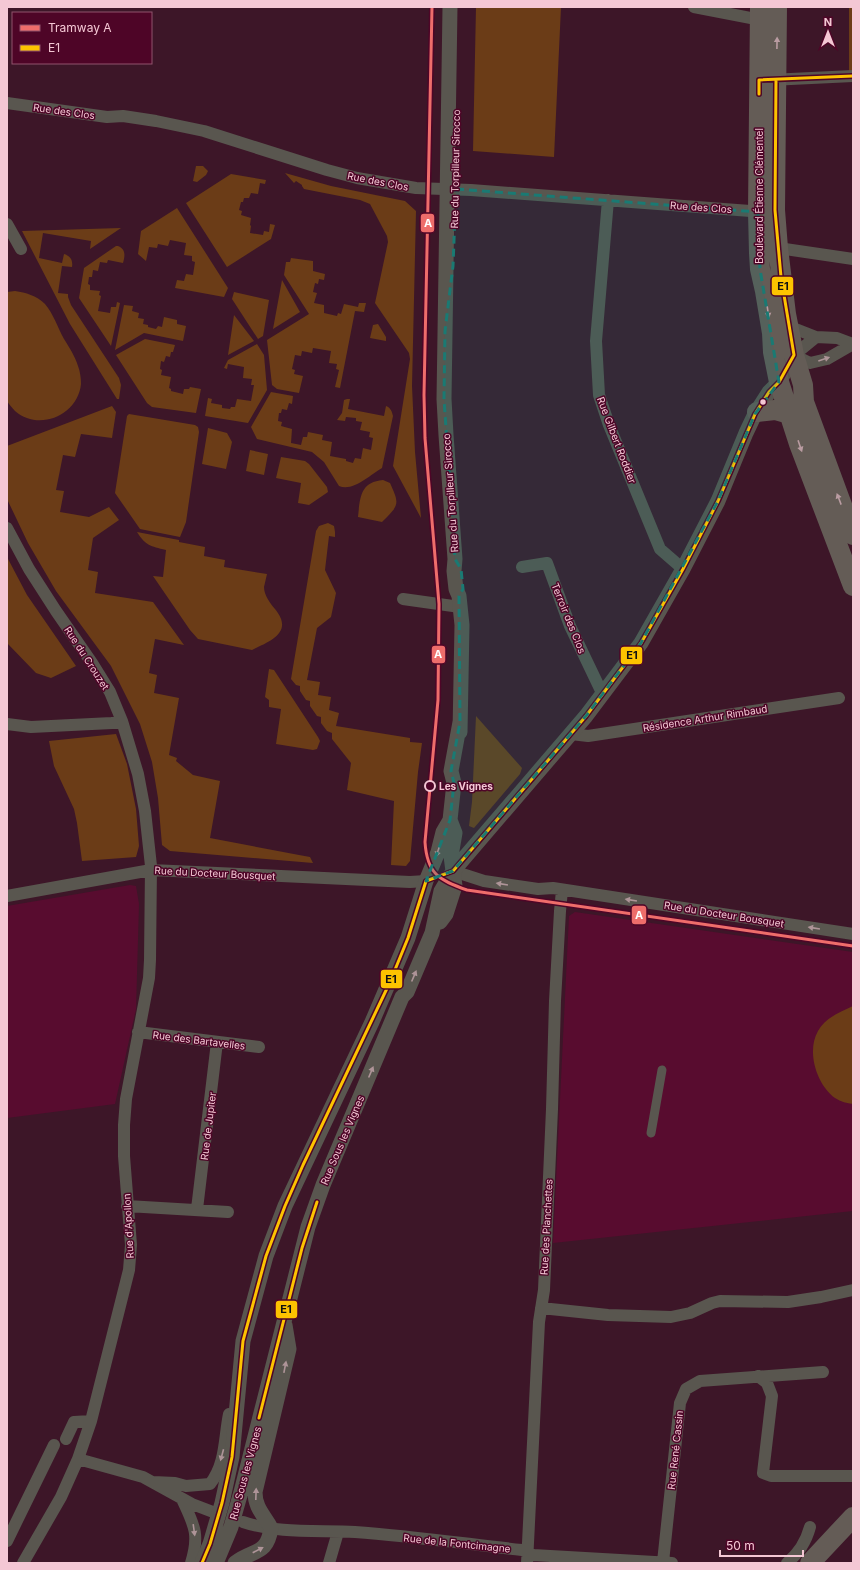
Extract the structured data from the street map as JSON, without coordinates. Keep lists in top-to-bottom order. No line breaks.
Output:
{"streets":{"main road":["Boulevard Étienne Clémentel"],"street":["Rue des Clos","Rue du Torpilleur Sirocco","Rue Gilbert Roddier","Terroir des Clos","Rue du Crouzet","Résidence Arthur Rimbaud","Rue du Docteur Bousquet","Rue des Bartavelles","Rue de Jupiter","Rue Sous les Vignes","Rue d'Apollon","Rue des Planchettes","Rue René Cassin","Rue de la Fontcimagne"]},"crossings":[["Rue des Clos","Rue du Torpilleur Sirocco"],["Rue des Clos","Boulevard Étienne Clémentel"],["Rue des Clos","Rue Gilbert Roddier"],["Rue du Torpilleur Sirocco","Rue du Docteur Bousquet"],["Rue du Torpilleur Sirocco","Rue Sous les Vignes"],["Rue Gilbert Roddier","Rue Sous les Vignes"],["Terroir des Clos","Rue Sous les Vignes"],["Rue du Crouzet","Rue du Docteur Bousquet"],["Rue du Crouzet","Rue d'Apollon"],["Résidence Arthur Rimbaud","Rue Sous les Vignes"],["Rue du Docteur Bousquet","Rue Sous les Vignes"],["Rue du Docteur Bousquet","Rue d'Apollon"],["Rue du Docteur Bousquet","Rue des Planchettes"],["Rue des Bartavelles","Rue de Jupiter"],["Rue des Bartavelles","Rue d'Apollon"],["Rue des Planchettes","Rue de la Fontcimagne"],["Rue René Cassin","Rue de la Fontcimagne"]],"one_way":["Rue du Docteur Bousquet"],"places":["Les Vignes"],"lines":["tram line A","transit line E1"],"legend":["Tramway A","E1"],"scale_bar":"50 m","north":"top"}
